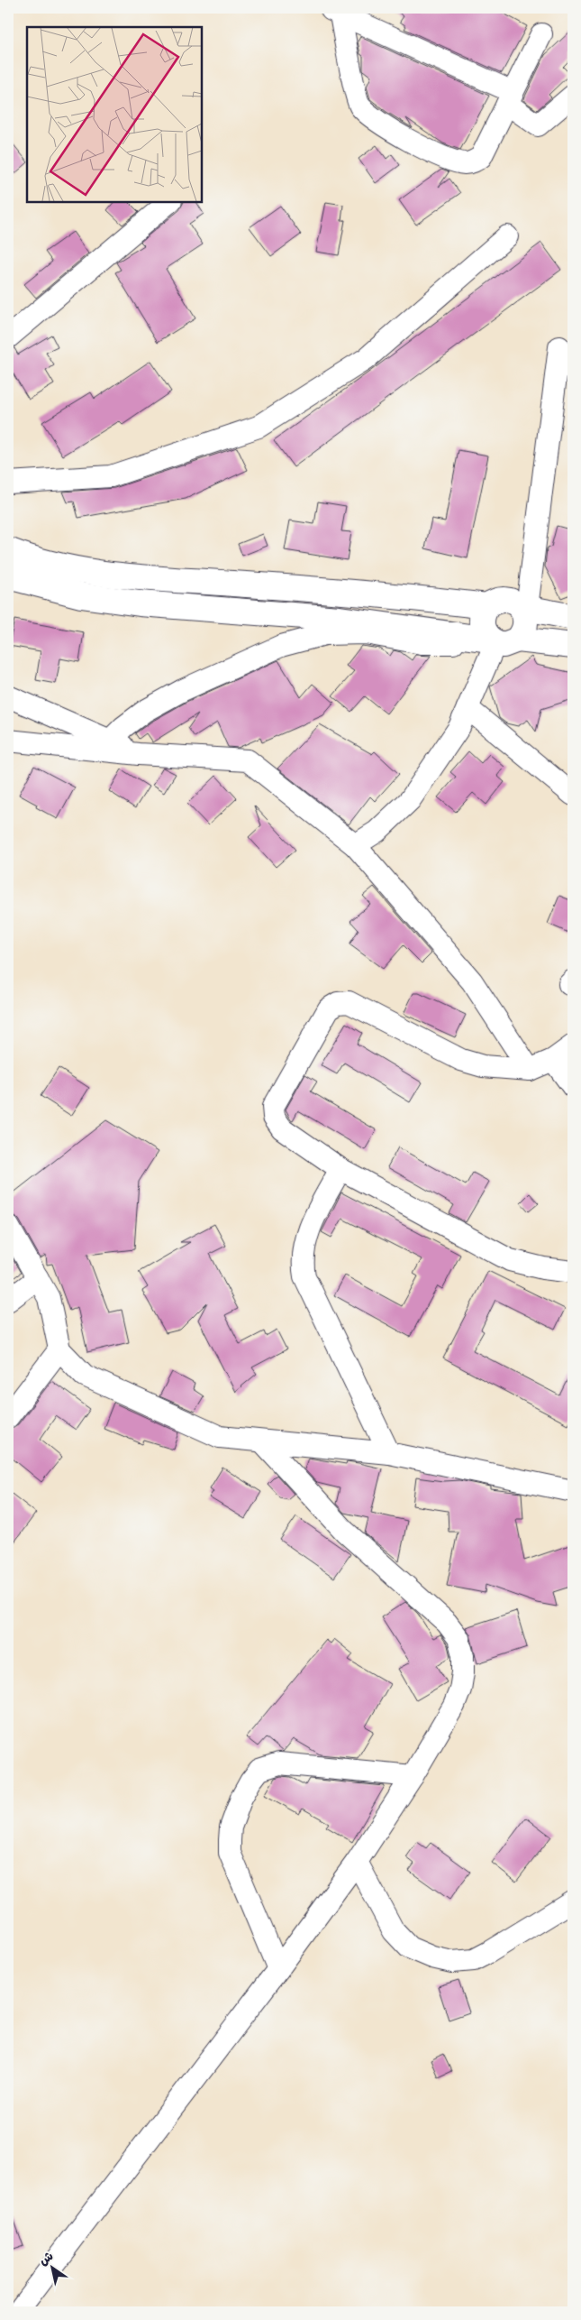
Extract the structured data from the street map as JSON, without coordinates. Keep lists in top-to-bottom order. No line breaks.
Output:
{"north":"top left"}
